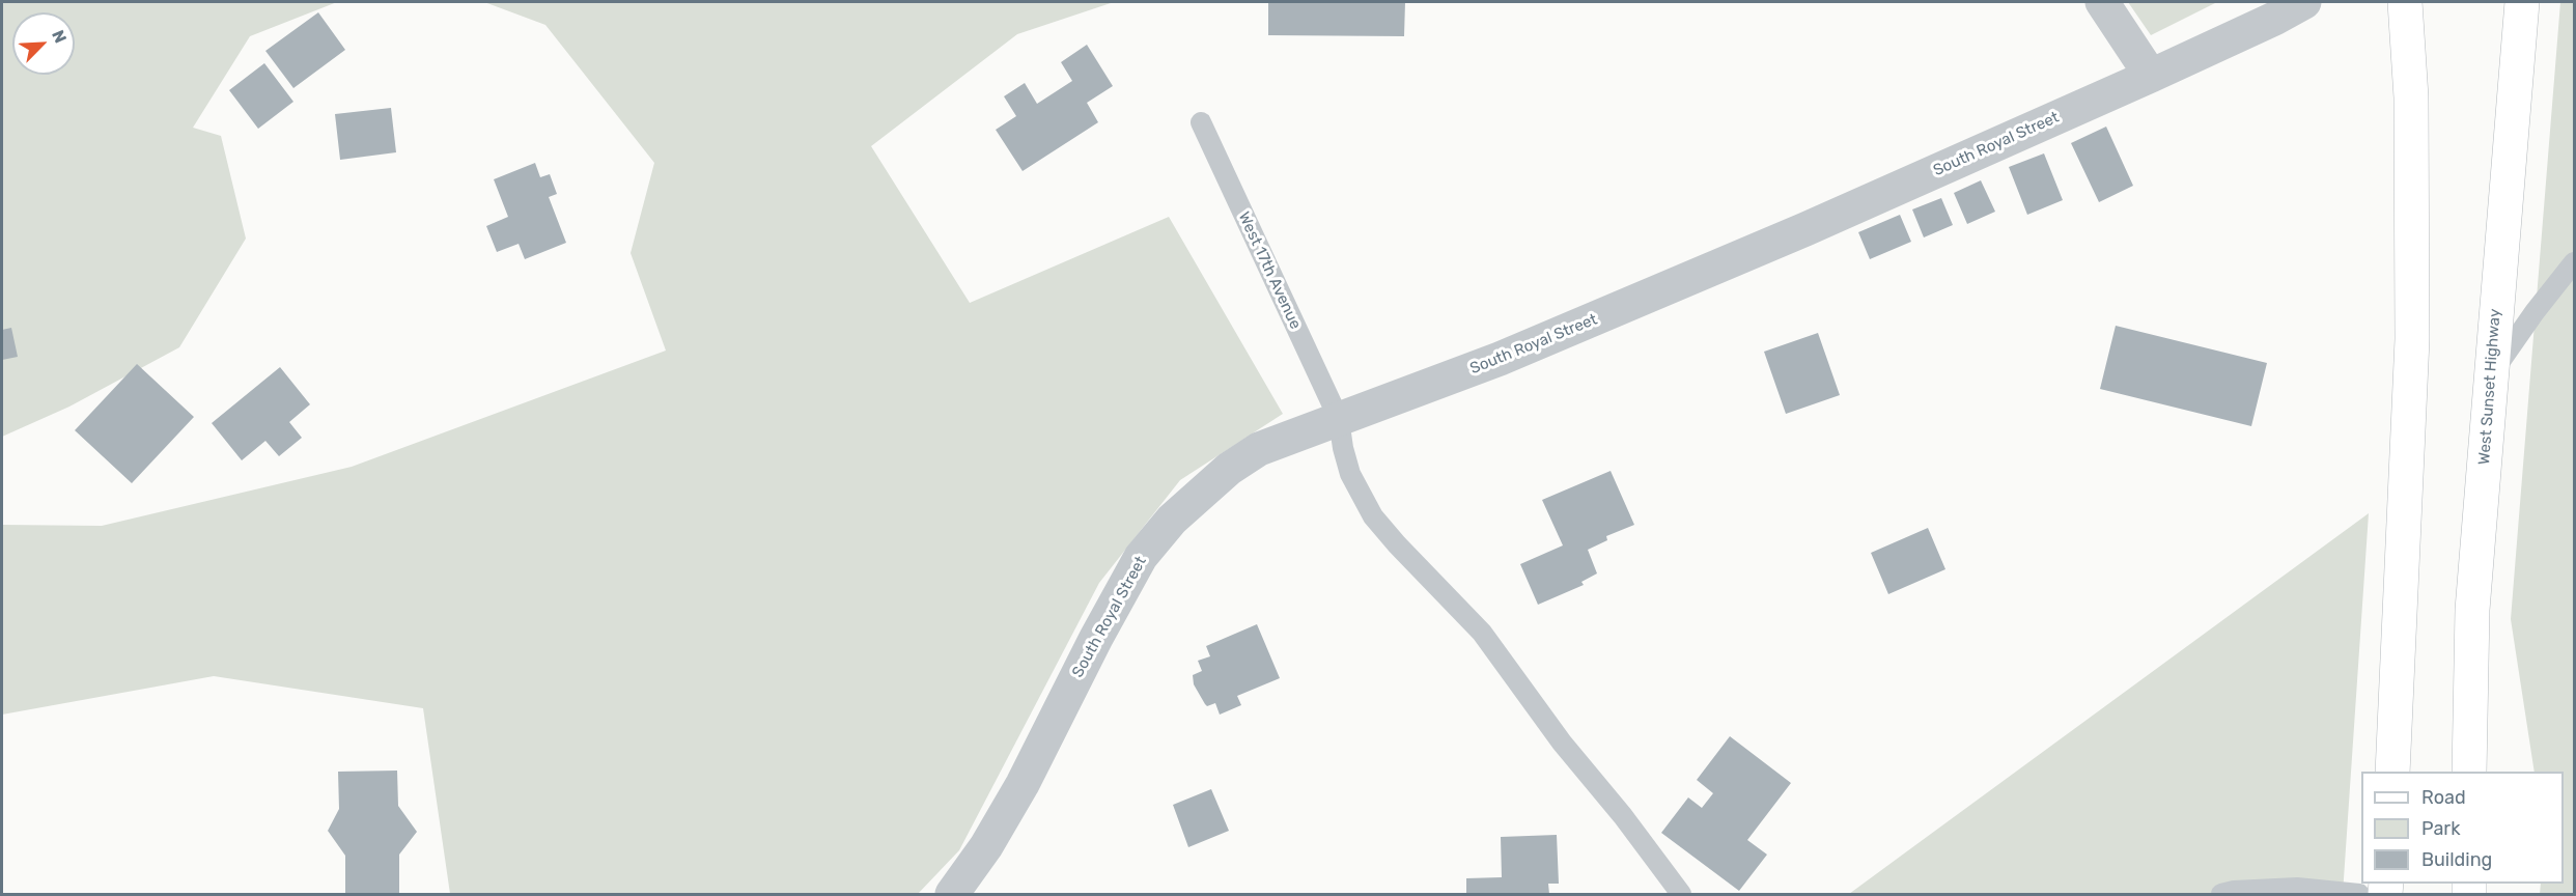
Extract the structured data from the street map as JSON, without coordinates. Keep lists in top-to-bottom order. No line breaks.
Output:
{"streets":{"main road":["West Sunset Highway"],"street":["South Royal Street"],"lane":["West 17th Avenue"]},"crossings":[["South Royal Street","West 17th Avenue"]],"legend":["Road","Park","Building"],"north":"top right"}
